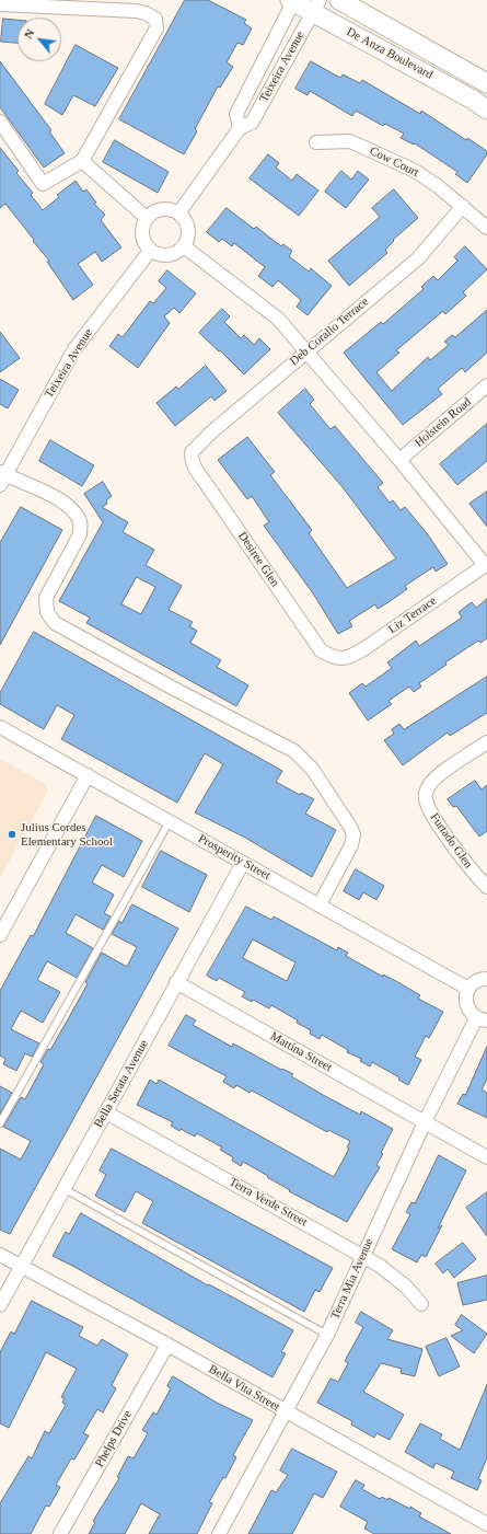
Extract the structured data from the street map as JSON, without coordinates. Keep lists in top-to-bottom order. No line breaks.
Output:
{"streets":{"street":["De Anza Boulevard","Teixeira Avenue","Cow Court","Deb Corallo Terrace","Holstein Road","Desiree Glen","Liz Terrace","Furtado Glen","Prosperity Street","Mattina Street","Bella Serata Avenue","Terra Verde Street","Terra Mia Avenue","Bella Vita Street","Phelps Drive"]},"crossings":[["De Anza Boulevard","Teixeira Avenue"],["Cow Court","Deb Corallo Terrace"],["Deb Corallo Terrace","Desiree Glen"],["Desiree Glen","Liz Terrace"],["Prosperity Street","Bella Serata Avenue"],["Mattina Street","Bella Serata Avenue"],["Mattina Street","Terra Mia Avenue"],["Bella Serata Avenue","Terra Verde Street"],["Bella Serata Avenue","Bella Vita Street"],["Terra Verde Street","Terra Mia Avenue"],["Terra Mia Avenue","Bella Vita Street"],["Bella Vita Street","Phelps Drive"]],"places":["Julius Cordes Elementary School"],"north":"top left"}
